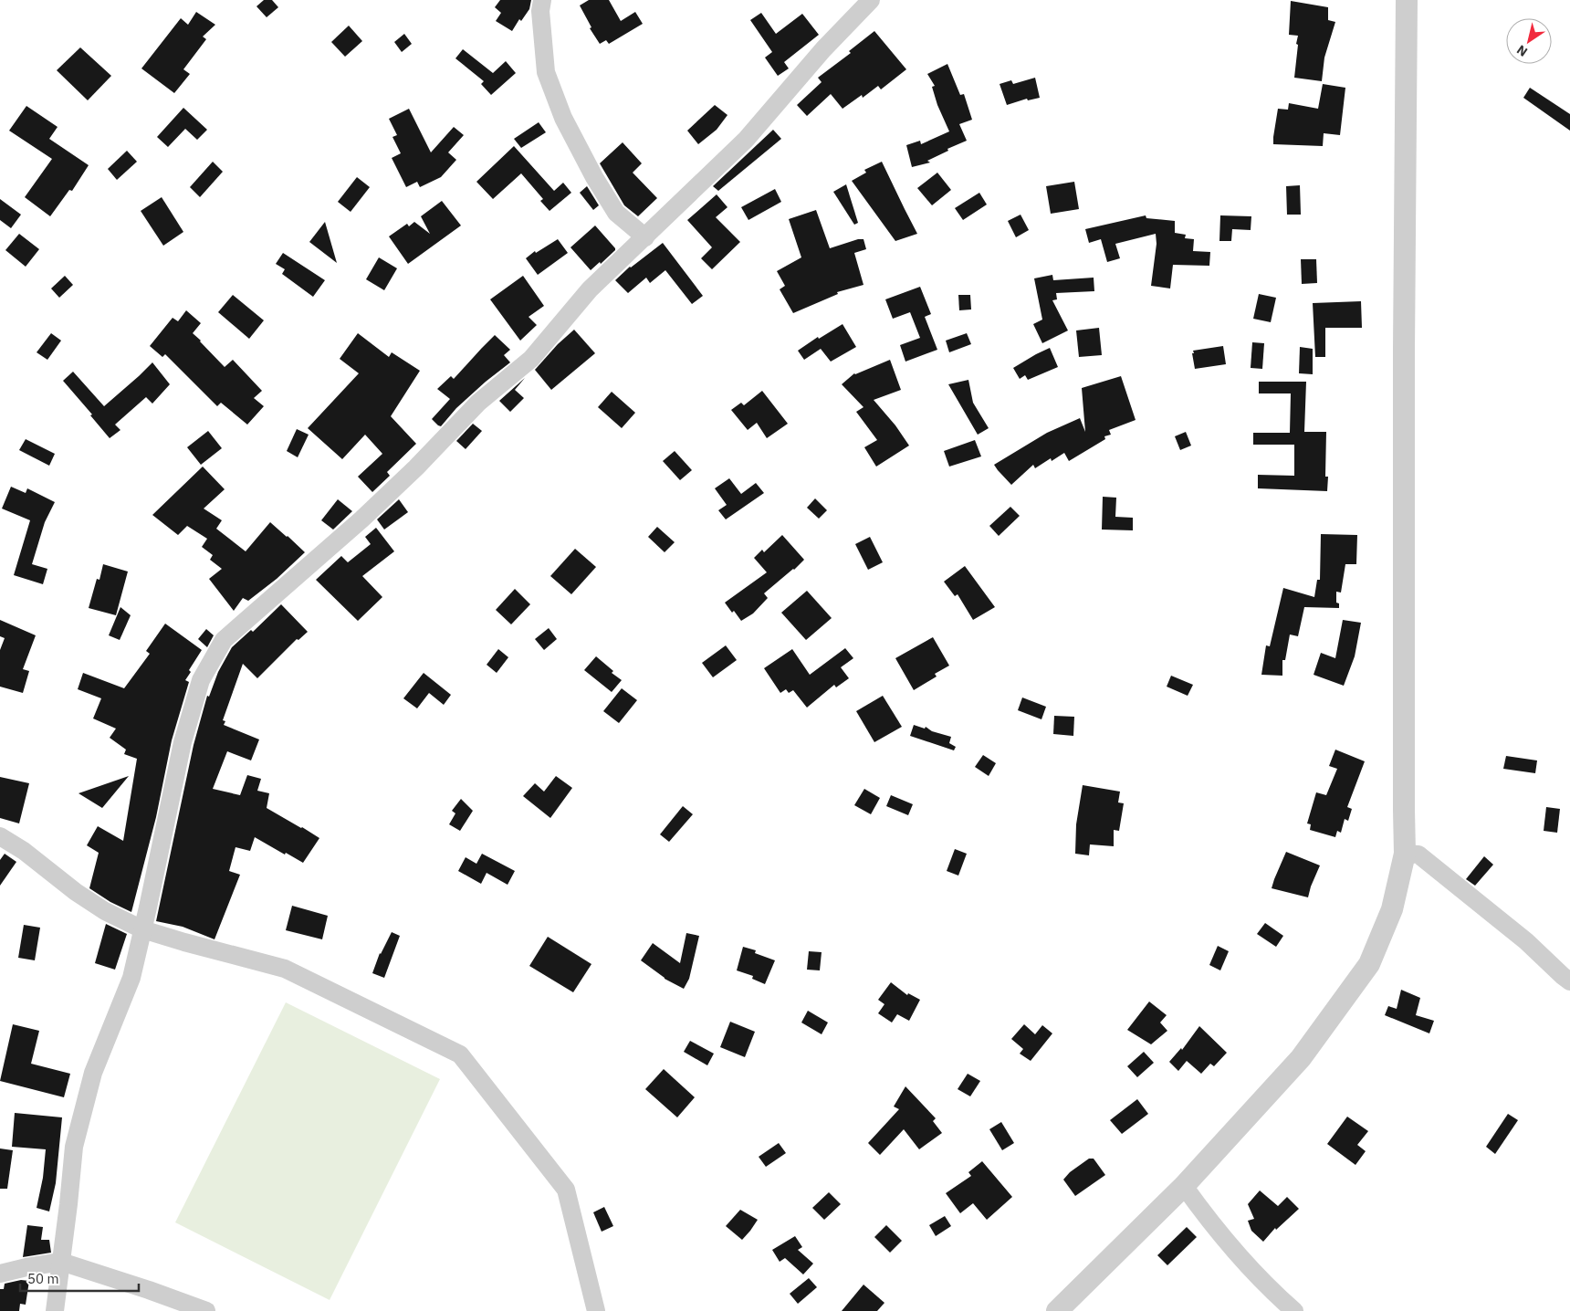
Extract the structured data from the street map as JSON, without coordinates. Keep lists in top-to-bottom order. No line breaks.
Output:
{"scale_bar":"50 m","north":"bottom left"}
